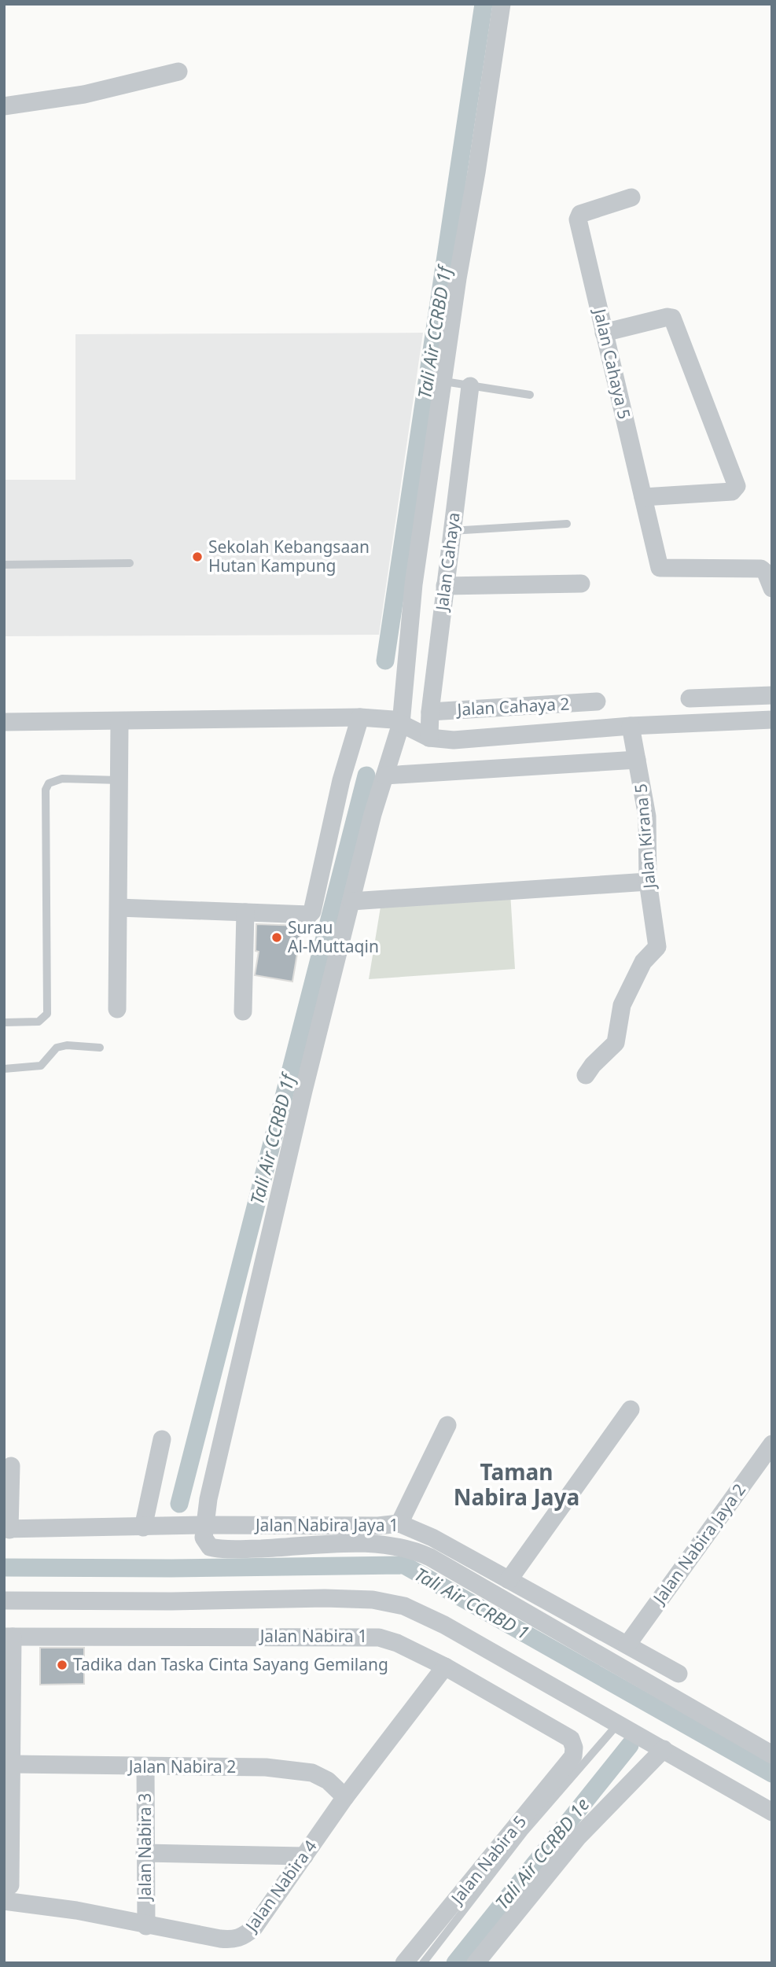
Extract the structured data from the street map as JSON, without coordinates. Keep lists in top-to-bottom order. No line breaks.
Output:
{"streets":{"street":["Jalan Cahaya 5","Jalan Cahaya","Jalan Cahaya 2","Jalan Kirana 5","Jalan Nabira Jaya 1","Jalan Nabira Jaya 2","Jalan Nabira 1","Jalan Nabira 2","Jalan Nabira 3","Jalan Nabira 5","Jalan Nabira 4"]},"crossings":[["Jalan Cahaya","Jalan Cahaya 2"],["Jalan Nabira Jaya 1","Jalan Nabira Jaya 2"],["Jalan Nabira 1","Jalan Nabira 5"],["Jalan Nabira 1","Jalan Nabira 4"],["Jalan Nabira 2","Jalan Nabira 3"],["Jalan Nabira 2","Jalan Nabira 4"],["Jalan Nabira 3","Jalan Nabira 4"]],"districts":["Taman Nabira Jaya"],"water":["Tali Air CCRBD 1f","Tali Air CCRBD 1","Tali Air CCRBD 1e"],"places":["Sekolah Kebangsaan Hutan Kampung","Surau Al-Muttaqin","Tadika dan Taska Cinta Sayang Gemilang"]}
